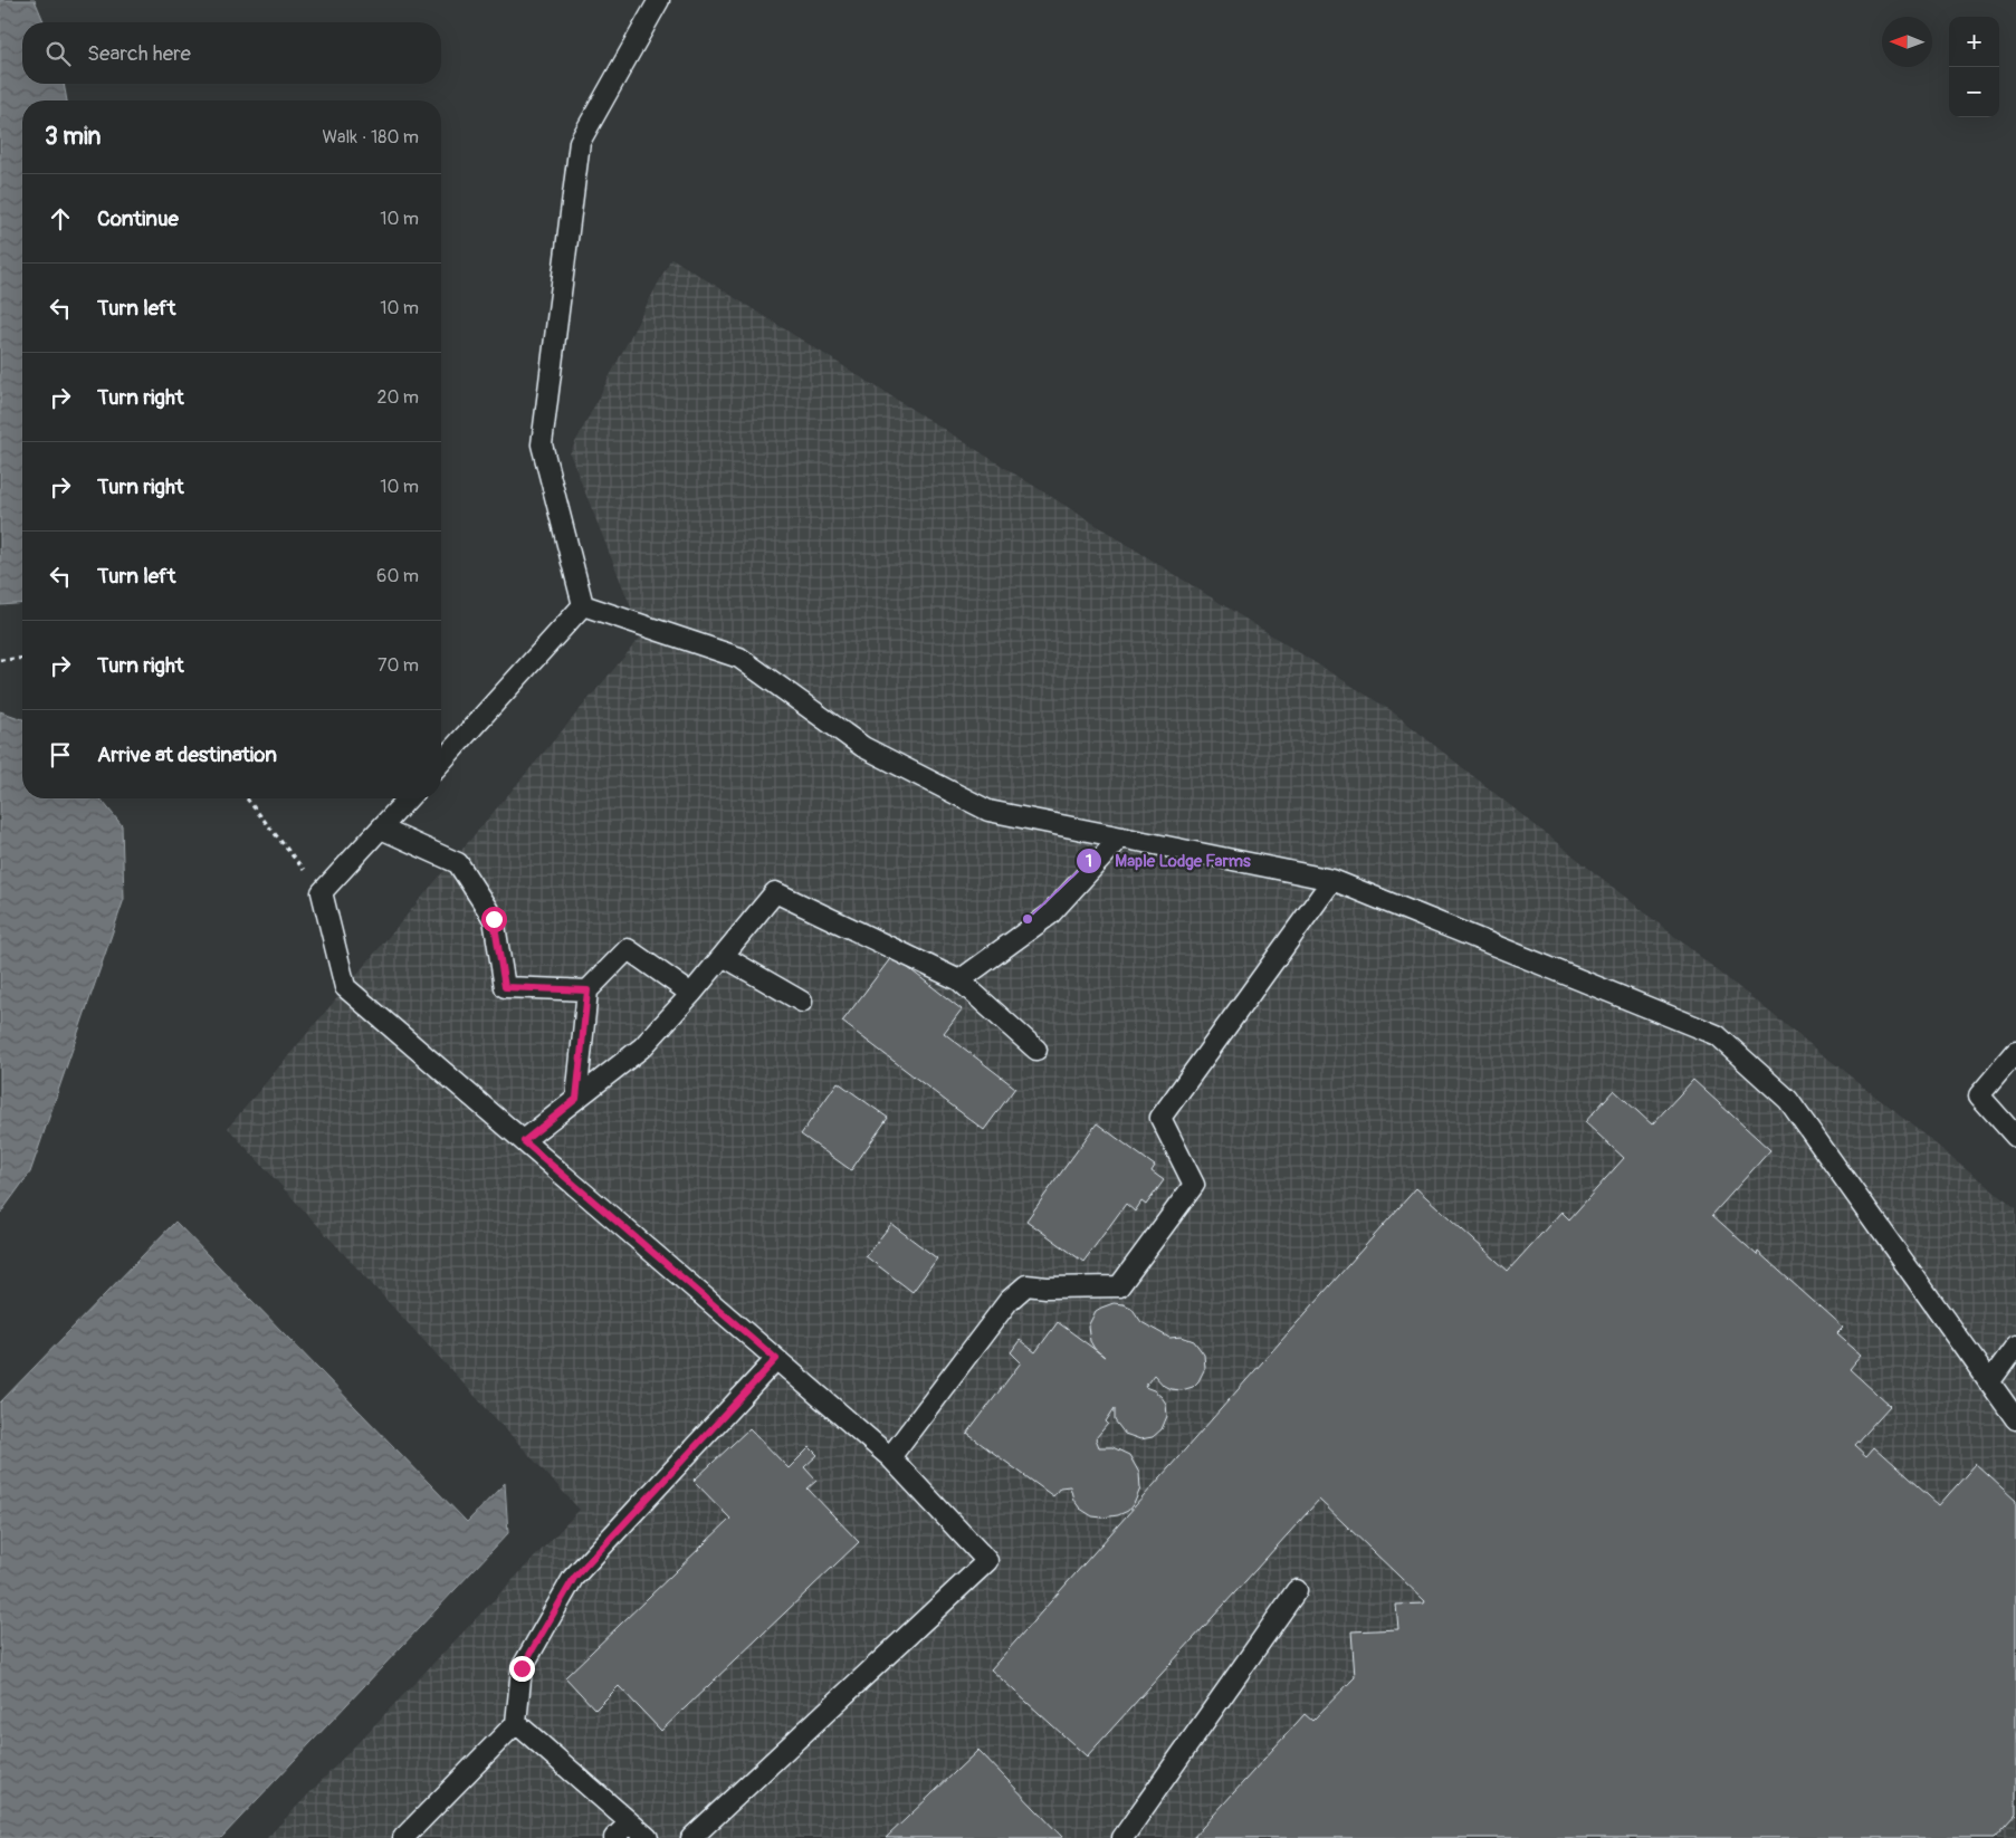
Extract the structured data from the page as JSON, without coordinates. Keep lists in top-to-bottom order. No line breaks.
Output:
{"places":["Maple Lodge Farms"],"north":"left","page":{"map_buttons":["+","−"],"search":"Search here","heading":["3 min","Walk · 180 m"],"list":[["Continue","10 m"],["Turn left","10 m"],["Turn right","20 m"],["Turn right","10 m"],["Turn left","60 m"],["Turn right","70 m"],"Arrive at destination"]}}
